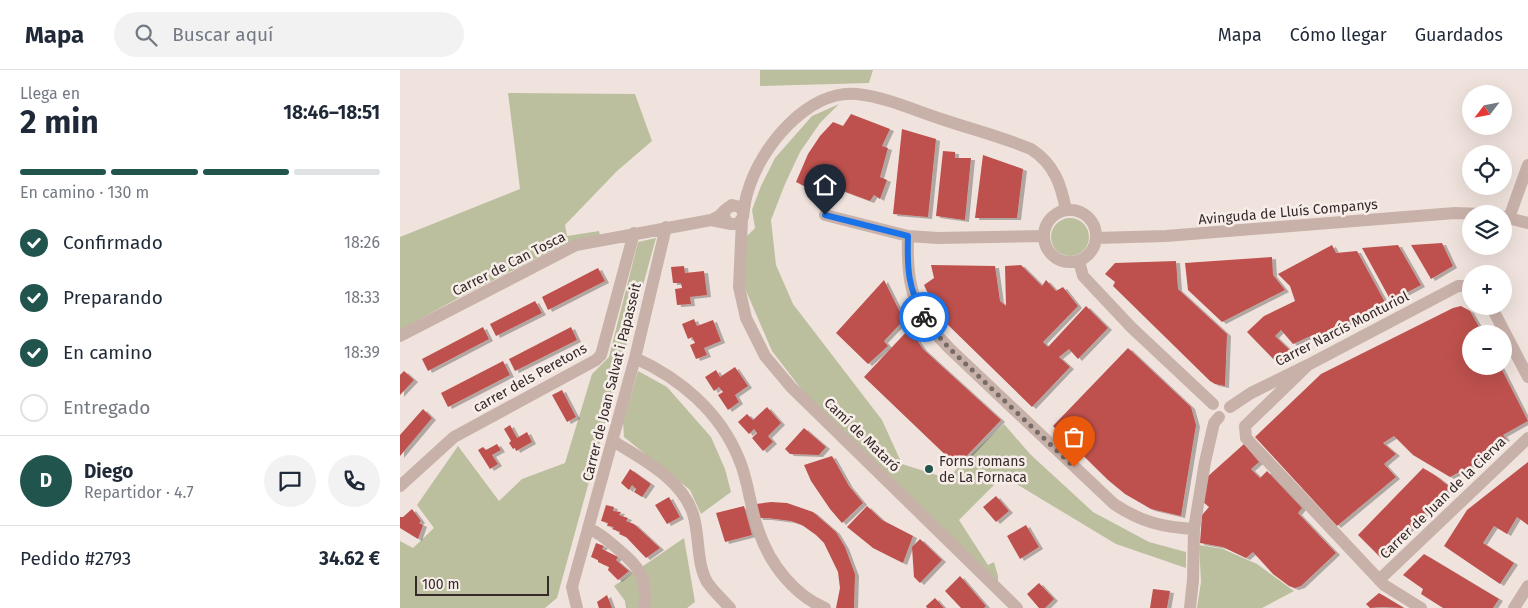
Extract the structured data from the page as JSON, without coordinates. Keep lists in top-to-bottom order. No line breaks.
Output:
{"streets":{"street":["Avinguda de Lluís Companys","Carrer de Can Tosca","Carrer Narcís Monturiol","carrer dels Peretons","Carrer de Joan Salvat i Papasseit","Camí de Mataró","Carrer de Juan de la Cierva"]},"crossings":[["Carrer de Can Tosca","carrer dels Peretons"],["Carrer de Can Tosca","Carrer de Joan Salvat i Papasseit"]],"places":["Forns romans de La Fornaca"],"scale_bar":"100 m","north":"bottom left","page":{"header":"Mapa","search":"Buscar aquí","nav":["Mapa","Cómo llegar","Guardados"],"heading":["2 min","Llega en","18:46–18:51"],"panel":["Diego","Repartidor · 4.7","Pedido #2793","34.62 €"],"map_buttons":["+","−"],"bar":"En camino · 130 m","list":[["Confirmado","18:26"],["Preparando","18:33"],["En camino","18:39"],"Entregado"],"round":"D","scale":"100 m"}}
